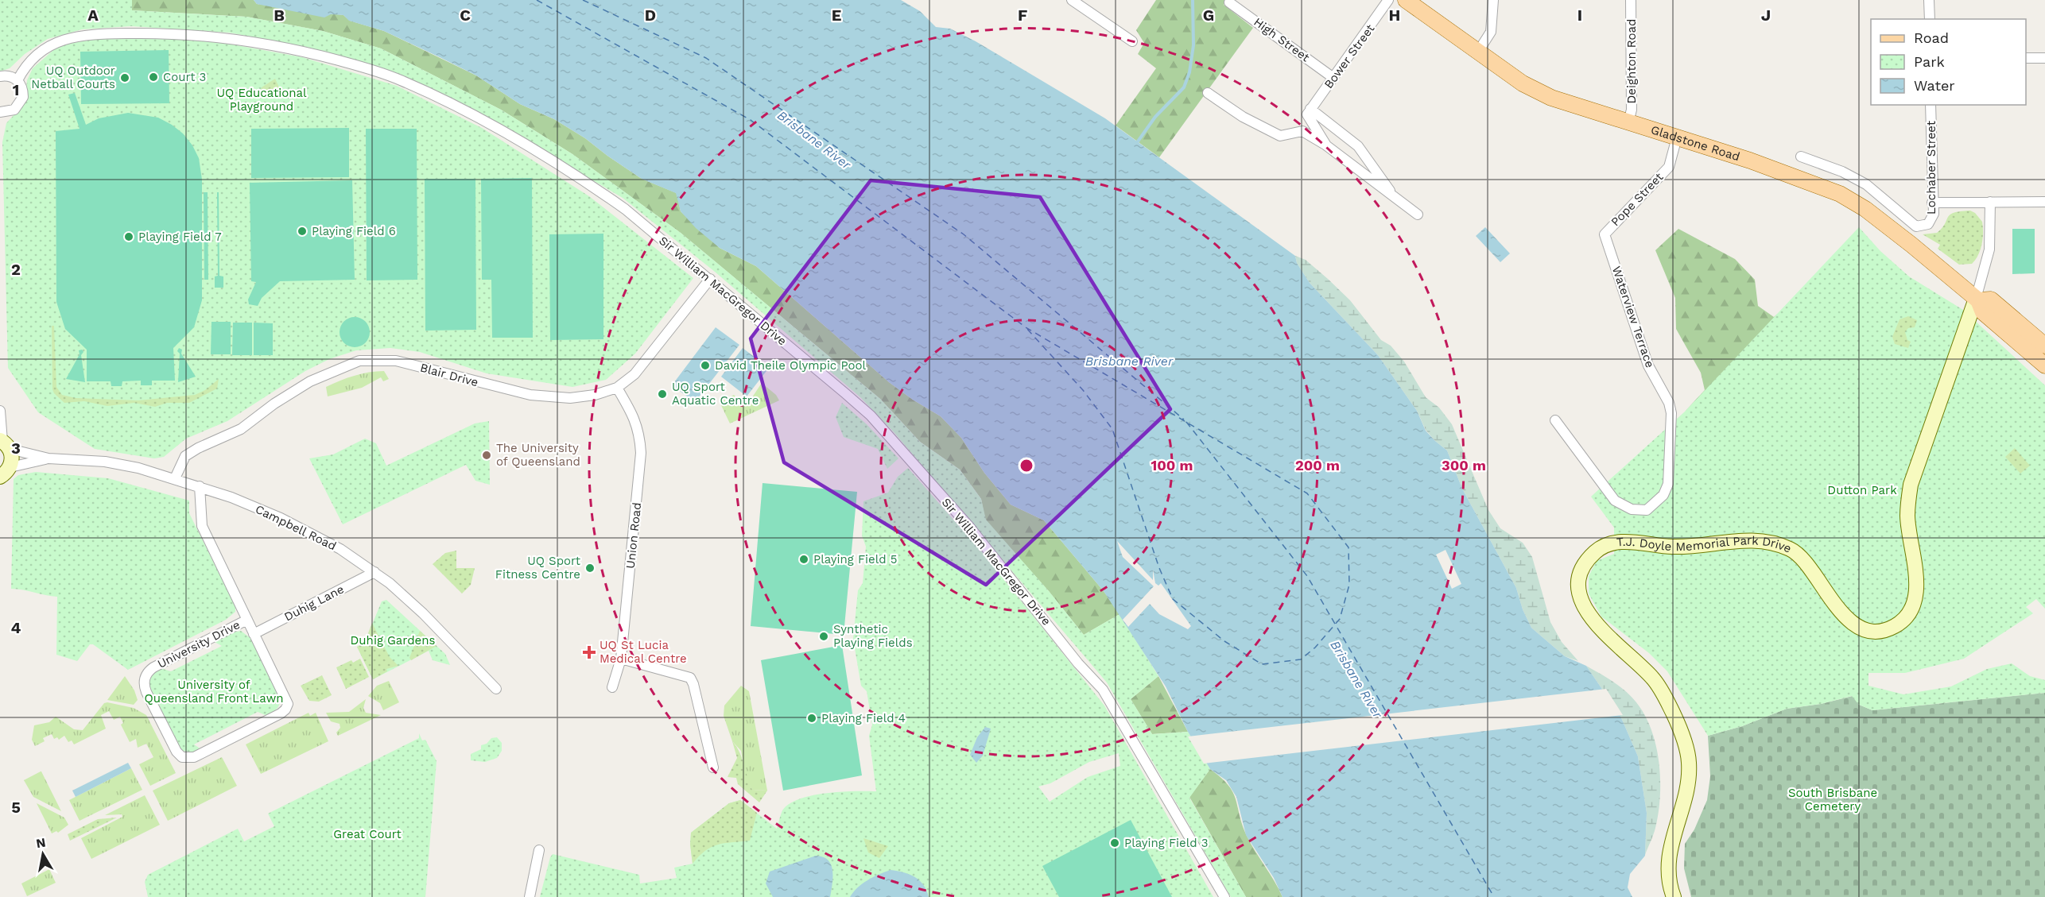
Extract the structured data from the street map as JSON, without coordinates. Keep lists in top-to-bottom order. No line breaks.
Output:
{"streets":{"main road":["Gladstone Road"],"street":["High Street","Bower Street","Deighton Road","Lochaber Street","Pope Street","Sir William MacGregor Drive","Waterview Terrace","Blair Drive","Campbell Road","Union Road","T.J. Doyle Memorial Park Drive","Duhig Lane","University Drive"]},"crossings":[["High Street","Bower Street"],["Deighton Road","Gladstone Road"],["Gladstone Road","Pope Street"],["Gladstone Road","T.J. Doyle Memorial Park Drive"],["Pope Street","Waterview Terrace"],["Sir William MacGregor Drive","Blair Drive"],["Blair Drive","Campbell Road"],["Blair Drive","Union Road"],["Campbell Road","Duhig Lane"],["Campbell Road","University Drive"],["Duhig Lane","University Drive"]],"water":["Brisbane River"],"parks":["UQ Educational Playground","Dutton Park","Duhig Gardens","University of Queensland Front Lawn","South Brisbane Cemetery","Great Court"],"places":{"other":["Court 3","UQ Outdoor Netball Courts","Playing Field 6","Playing Field 7","David Theile Olympic Pool","UQ Sport Aquatic Centre","The University of Queensland","Playing Field 5","UQ Sport Fitness Centre","Synthetic Playing Fields","Playing Field 4","Playing Field 3"],"health":["UQ St Lucia Medical Centre"]},"legend":["Road","Park","Water"],"north":"top","grid":{"columns":["A","B","C","D","E","F","G","H","I","J"],"rows":["1","2","3","4","5"]},"rings":["100 m","200 m","300 m"]}
